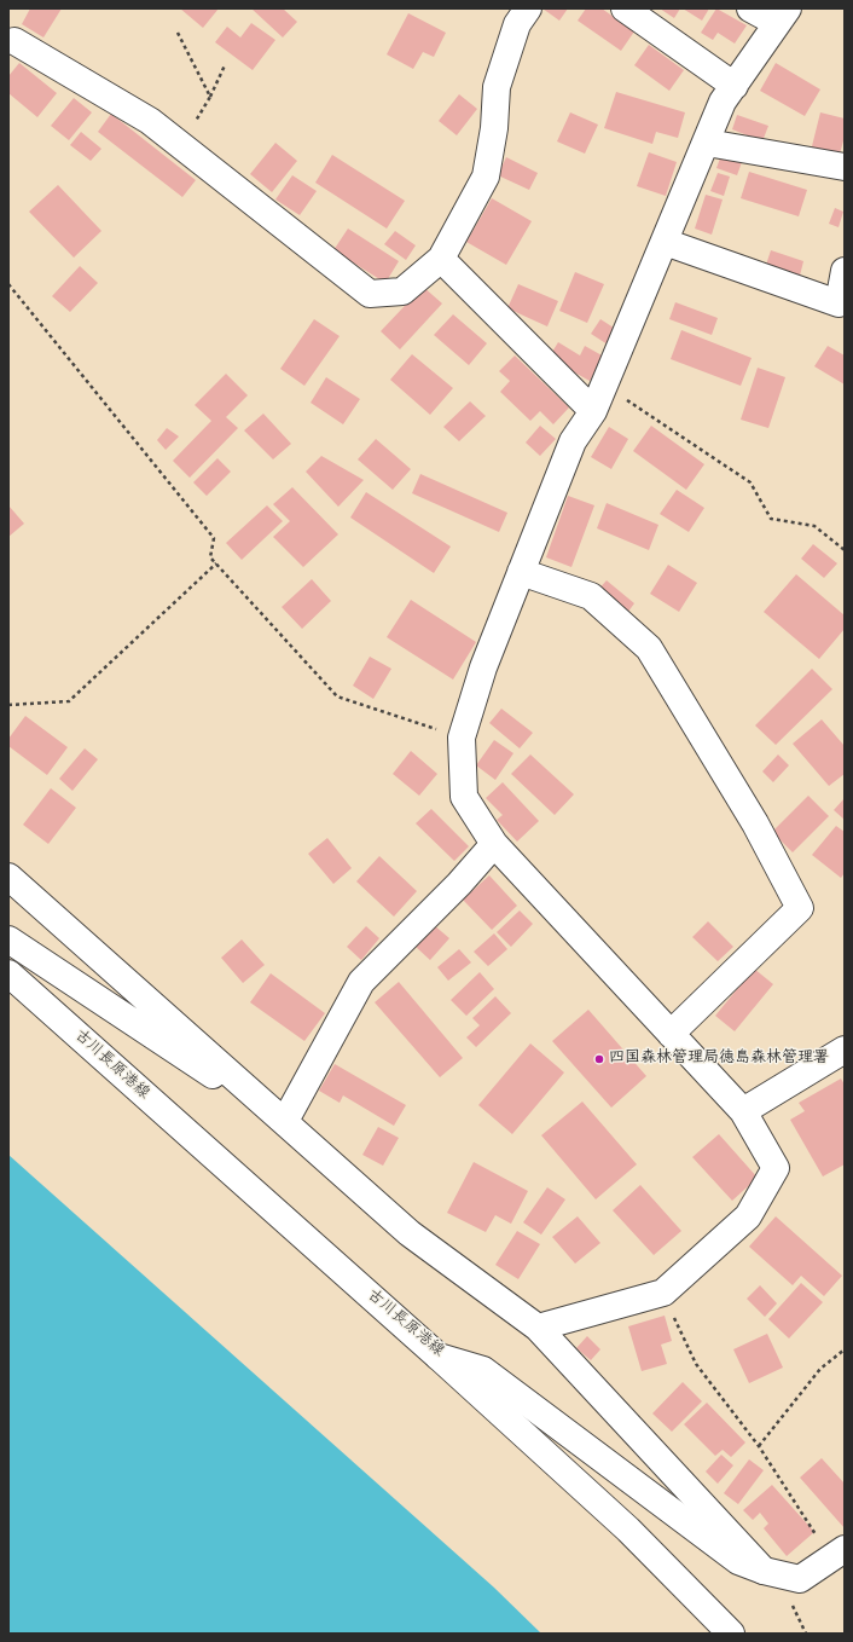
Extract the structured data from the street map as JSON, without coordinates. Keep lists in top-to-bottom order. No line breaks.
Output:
{"streets":{"street":["古川長原港線"]},"places":["四国森林管理局徳島森林管理署"]}
